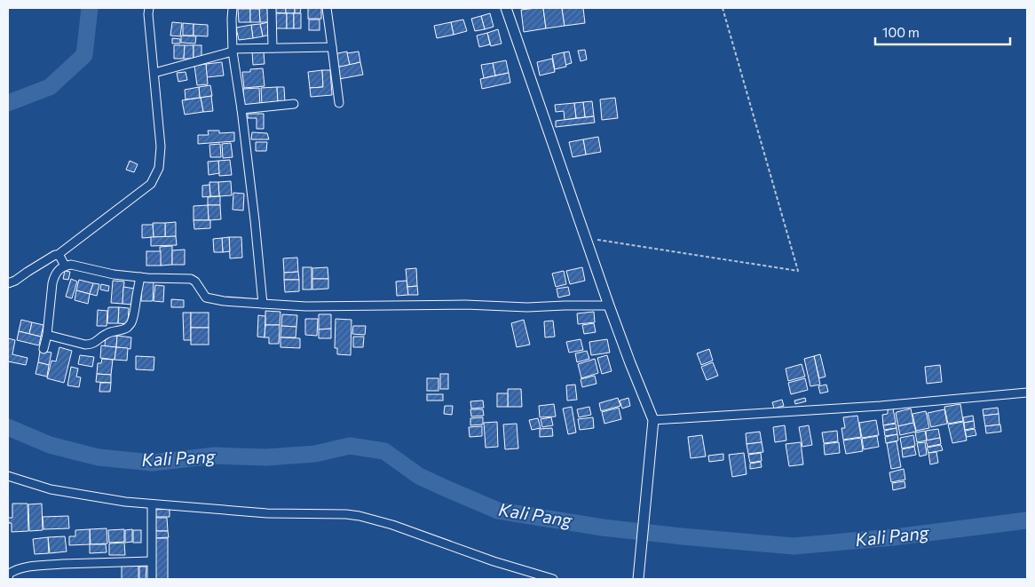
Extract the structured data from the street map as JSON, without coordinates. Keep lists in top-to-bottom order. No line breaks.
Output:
{"water":["Kali Pang"],"scale_bar":"100 m"}
